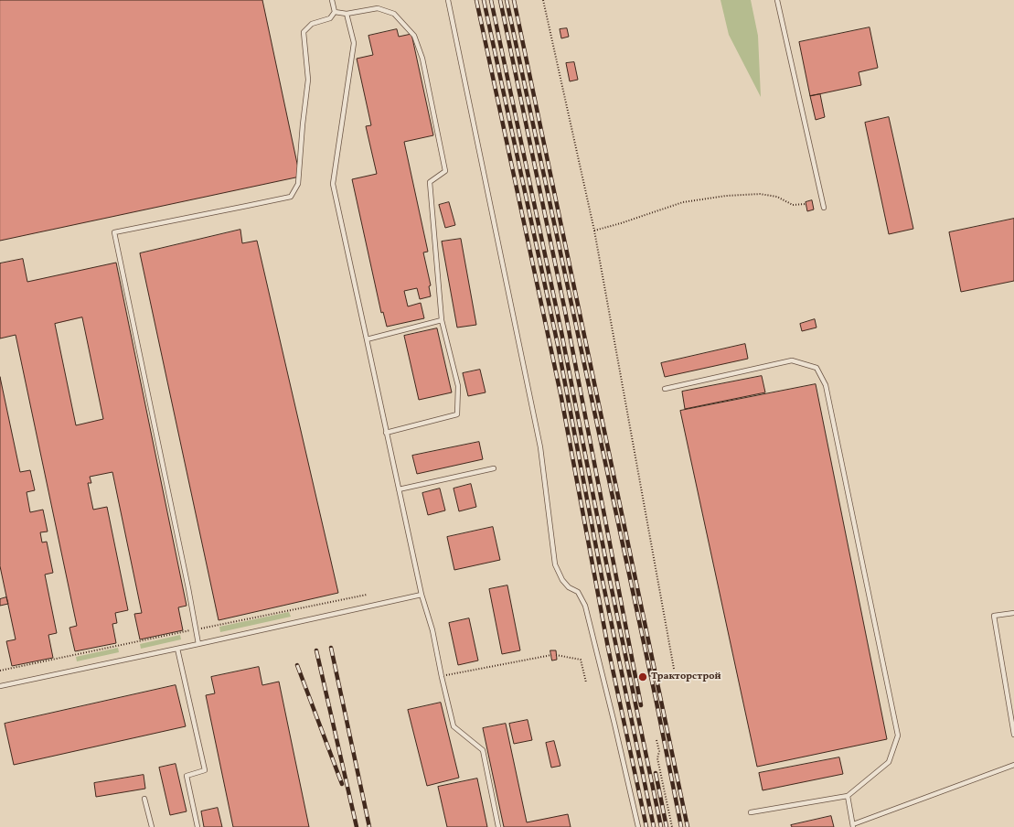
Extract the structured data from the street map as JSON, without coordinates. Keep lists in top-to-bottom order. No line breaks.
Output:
{"places":["Тракторстрой"]}
